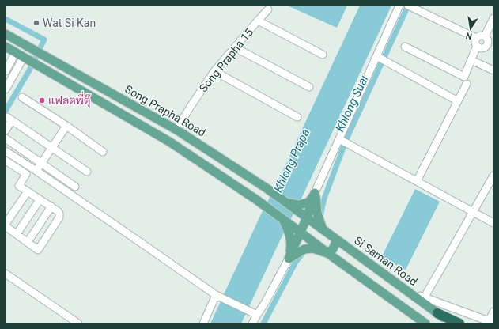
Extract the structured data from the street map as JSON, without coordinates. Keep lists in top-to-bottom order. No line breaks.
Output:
{"streets":{"main road":["Song Prapha Road","Si Saman Road"],"street":["Song Prapha 15"]},"crossings":[["Song Prapha 15","Song Prapha Road"]],"water":["Khlong Suai","Khlong Prapa"],"places":["Wat Si Kan","แฟลตพี่ตุ๊"],"north":"bottom"}
